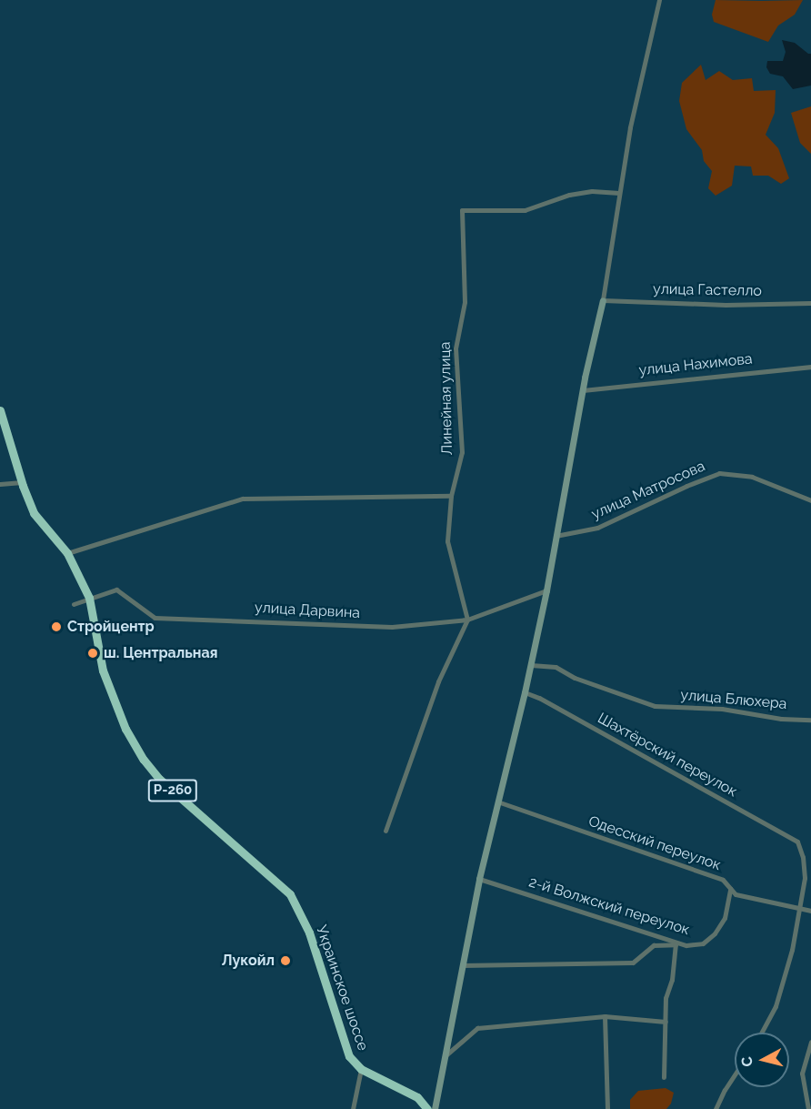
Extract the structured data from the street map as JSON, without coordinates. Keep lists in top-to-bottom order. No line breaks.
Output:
{"streets":{"highway":["Р-260","Украинское шоссе"],"street":["улица Гастелло","улица Нахимова","Линейная улица","улица Матросова","улица Дарвина","улица Блюхера","Шахтёрский переулок","Одесский переулок","2-й Волжский переулок"]},"crossings":[["Линейная улица","улица Дарвина"],["улица Дарвина","Украинское шоссе"],["Одесский переулок","2-й Волжский переулок"]],"places":["Стройцентр","ш. Центральная","Лукойл"],"north":"left"}
